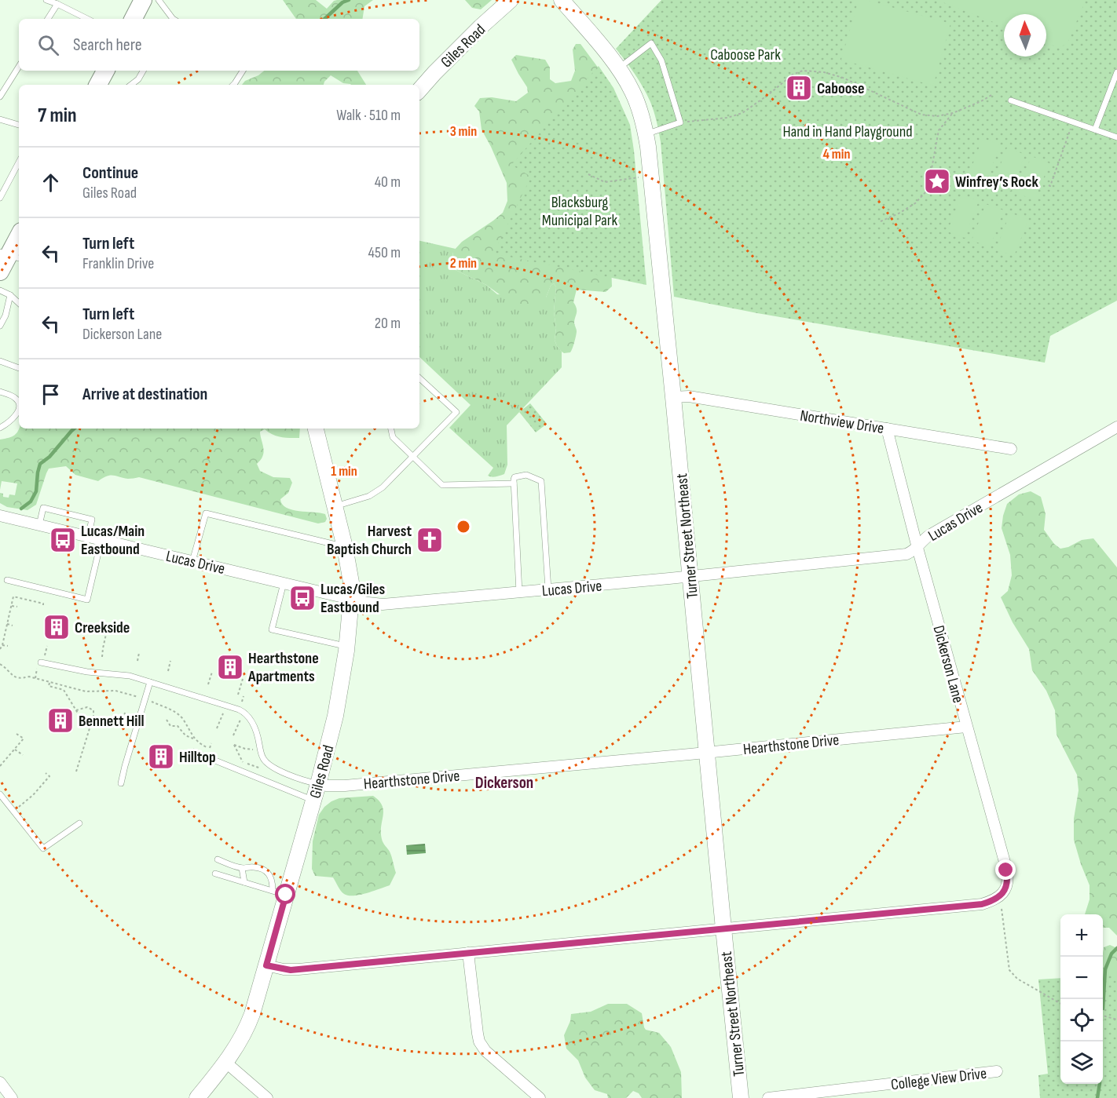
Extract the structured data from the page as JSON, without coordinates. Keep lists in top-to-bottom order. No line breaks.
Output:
{"streets":{"street":["Giles Road","Northview Drive","Lucas Drive","Turner Street Northeast","Dickerson Lane","Hearthstone Drive","College View Drive"]},"crossings":[["Giles Road","Lucas Drive"],["Giles Road","Hearthstone Drive"],["Northview Drive","Turner Street Northeast"],["Northview Drive","Dickerson Lane"],["Lucas Drive","Turner Street Northeast"],["Lucas Drive","Dickerson Lane"],["Turner Street Northeast","Hearthstone Drive"],["Dickerson Lane","Hearthstone Drive"]],"districts":["Dickerson"],"parks":["Caboose Park","Hand in Hand Playground","Blacksburg Municipal Park"],"places":{"building":["Caboose","Creekside","Hearthstone Apartments","Bennett Hill","Hilltop"],"place":["Winfrey’s Rock"],"bus stop":["Lucas/Main Eastbound","Lucas/Giles Eastbound"],"church":["Harvest Baptish Church"]},"north":"top","page":{"search":"Search here","heading":["7 min","Walk · 510 m"],"list":[["Continue","Giles Road","40 m"],["Turn left","Franklin Drive","450 m"],["Turn left","Dickerson Lane","20 m"],"Arrive at destination"],"map_buttons":["+","−"]},"rings":["3 min","4 min","2 min","1 min"]}
